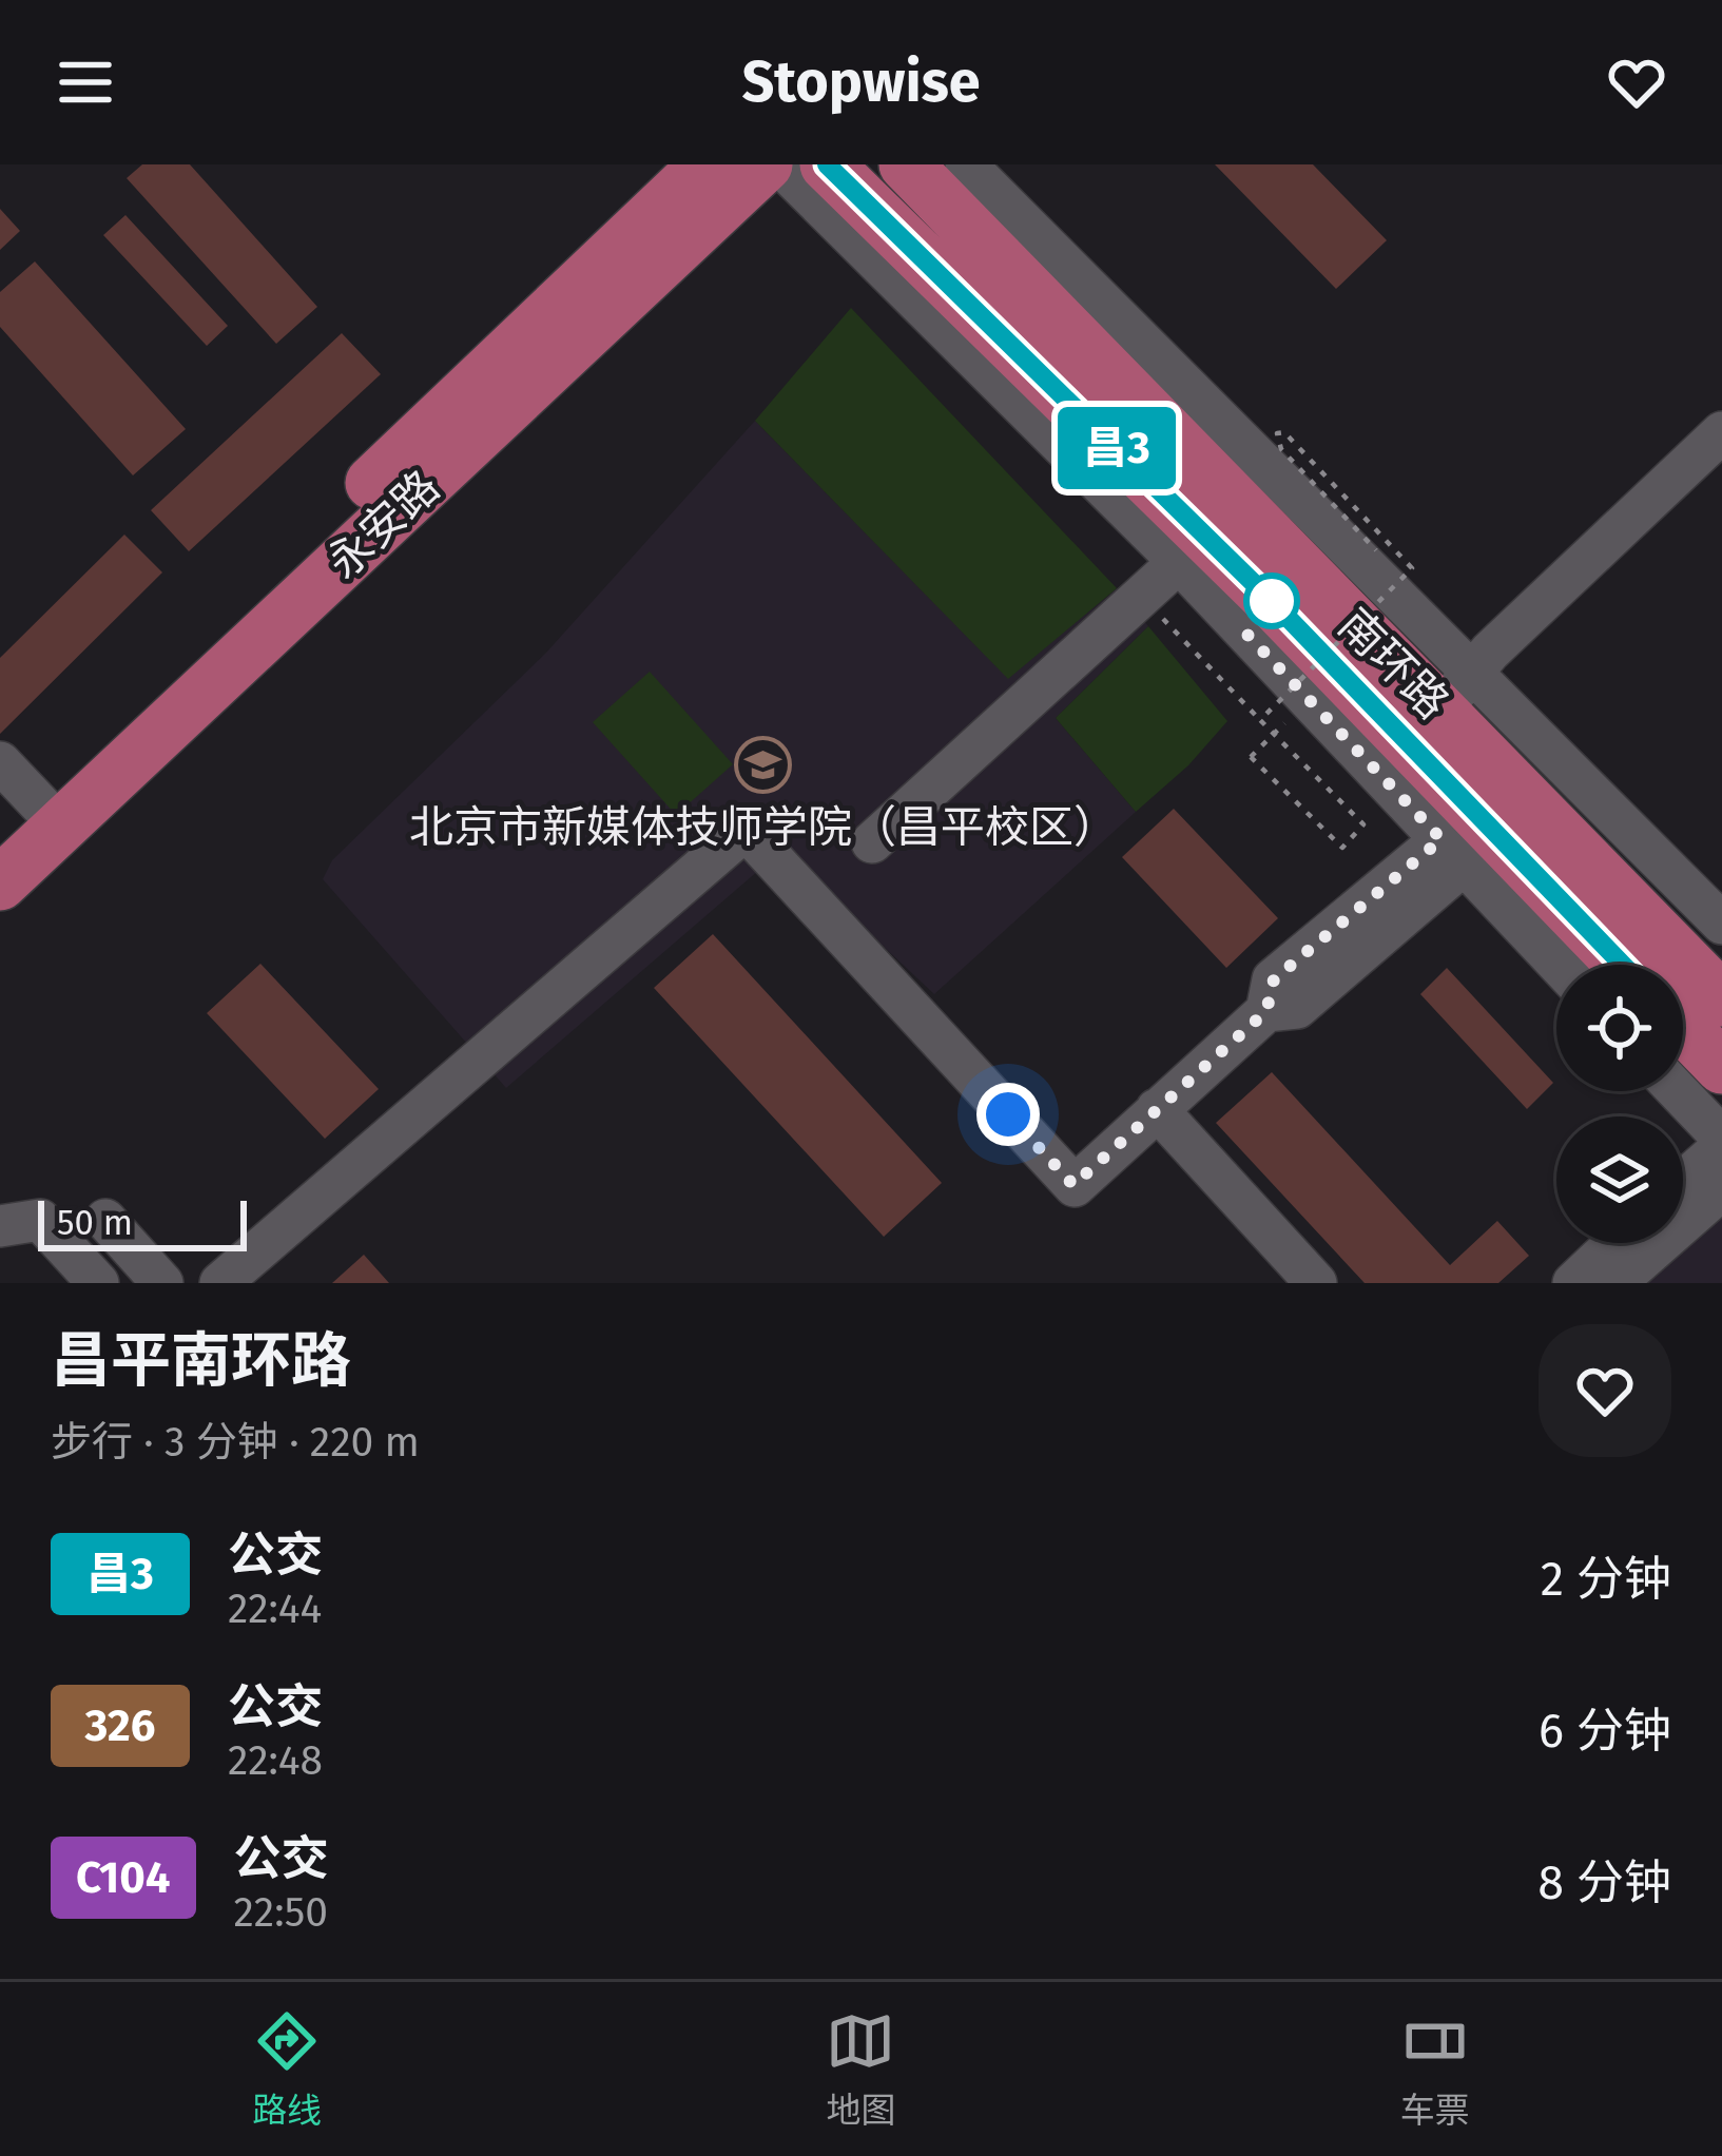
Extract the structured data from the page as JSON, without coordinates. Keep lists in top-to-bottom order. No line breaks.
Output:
{"streets":{"main road":["永安路","南环路"]},"places":{"school or university":["北京市新媒体技师学院（昌平校区）"]},"lines":["bus line 昌3"],"scale_bar":"50 m","page":{"header":"Stopwise","on_map":"昌3","scale":"50 m","heading":["昌平南环路","步行 · 3 分钟 · 220 m"],"list":[{"mark":"昌3","name":"公交","note":"22:44","value":"2 分钟"},{"mark":"326","name":"公交","note":"22:48","value":"6 分钟"},{"mark":"C104","name":"公交","note":"22:50","value":"8 分钟"}],"tabs":["路线","地图","车票"]}}
